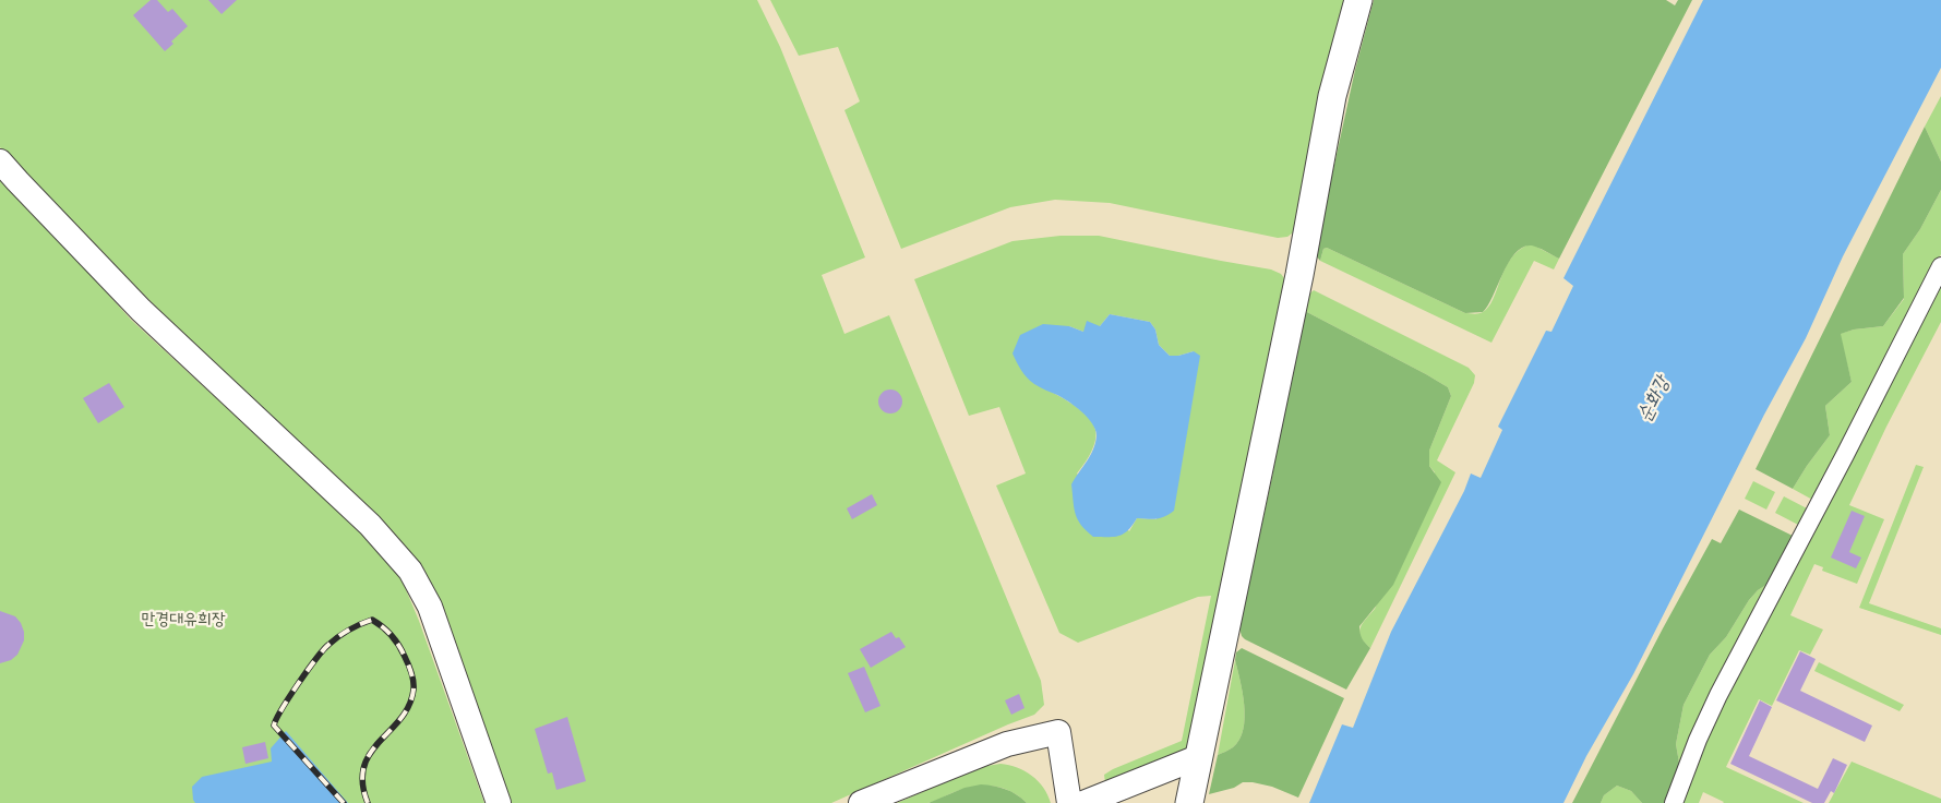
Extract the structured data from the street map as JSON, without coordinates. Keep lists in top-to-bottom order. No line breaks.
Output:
{"water":["순화강"],"parks":["만경대유희장"]}
